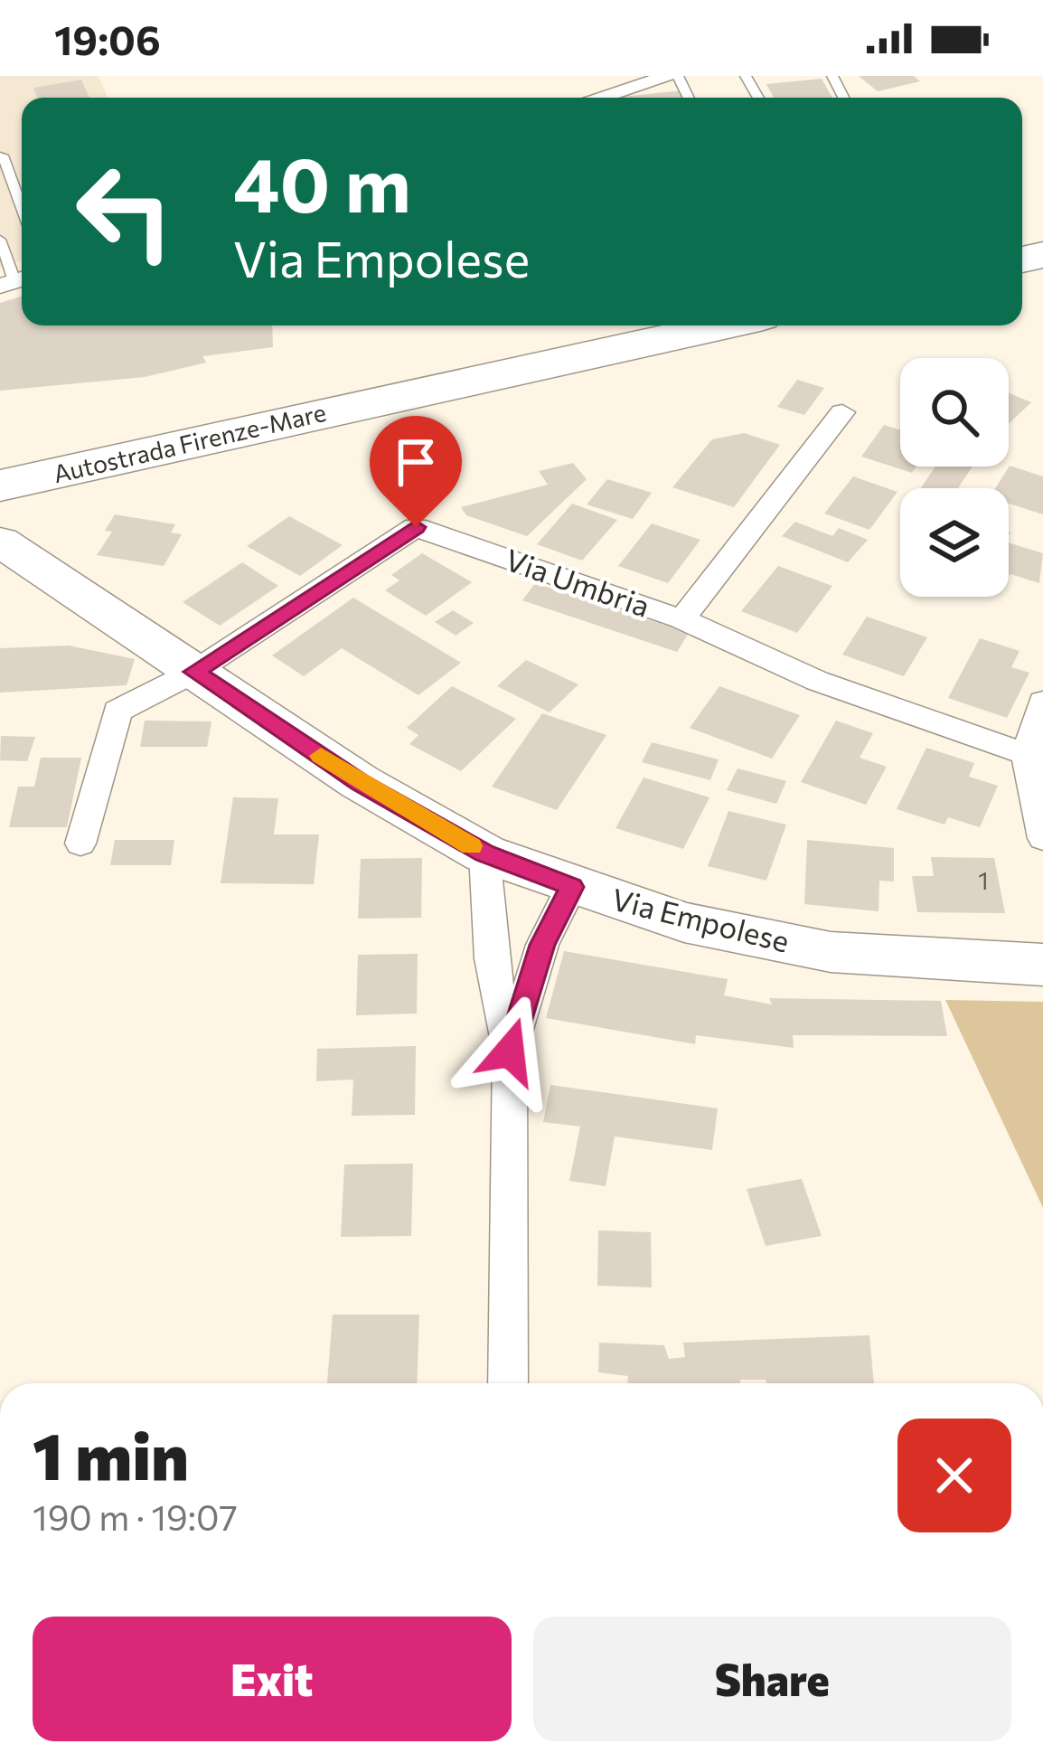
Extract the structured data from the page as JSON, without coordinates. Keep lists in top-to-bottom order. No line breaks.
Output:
{"streets":{"highway":["Autostrada Firenze-Mare"],"main road":["Via Empolese"],"street":["Via Umbria"]},"crossings":[["Via Umbria","Via Empolese"]],"house_numbers":["1"],"page":{"status":"19:06","turn":["40 m","Via Empolese"],"heading":["1 min","190 m · 19:07"],"buttons":["Exit","Share"]}}
